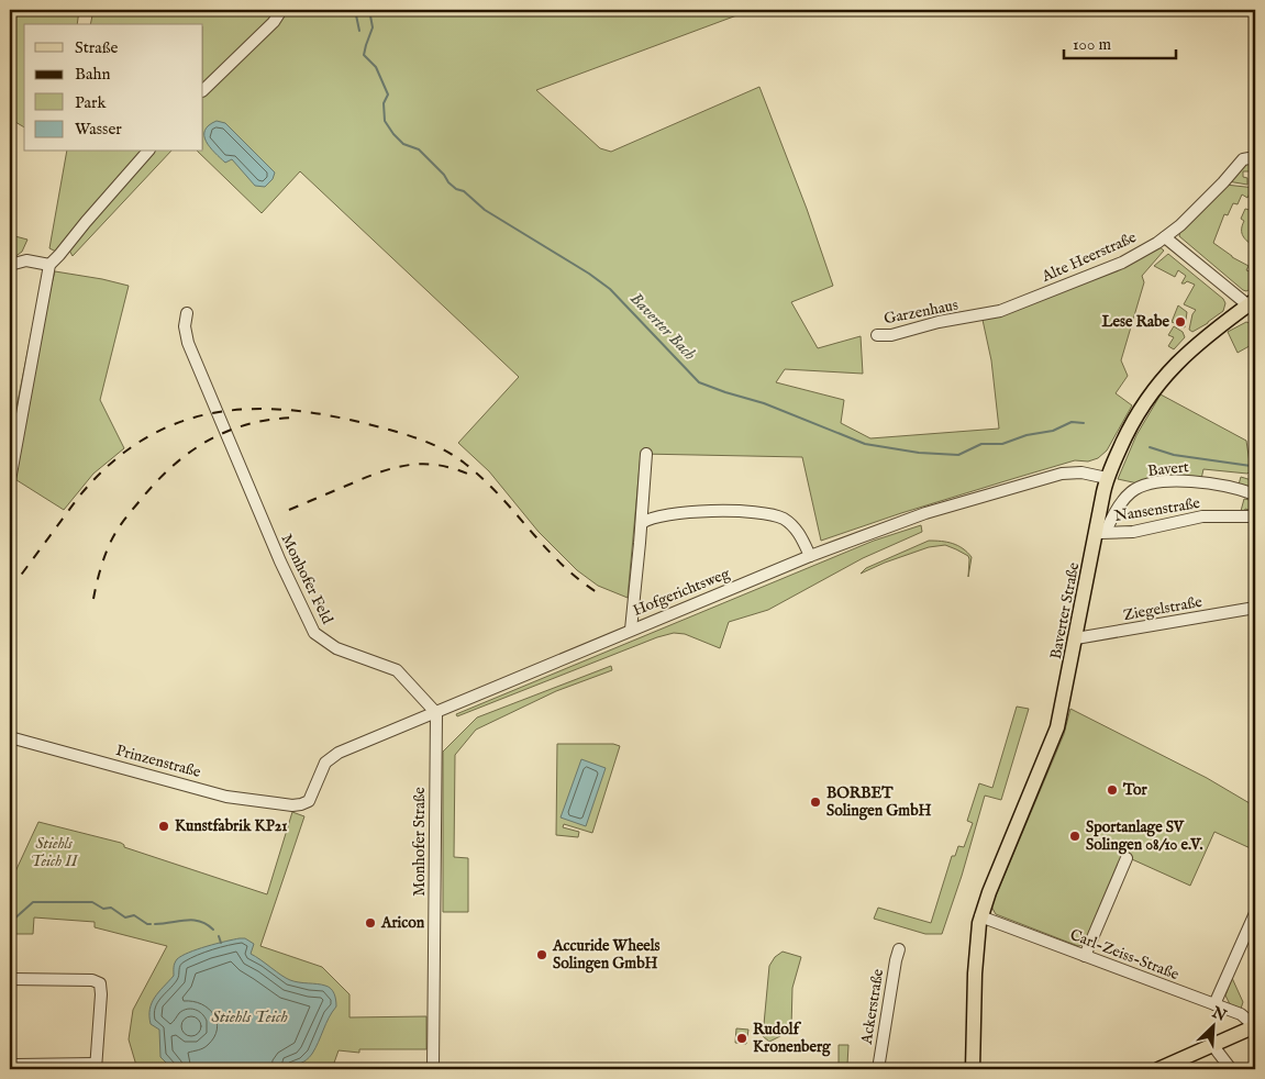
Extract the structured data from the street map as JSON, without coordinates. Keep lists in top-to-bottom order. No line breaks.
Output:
{"streets":{"main road":["Baverter Straße"],"street":["Alte Heerstraße","Garzenhaus","Bavert","Nansenstraße","Monhofer Feld","Hofgerichtsweg","Ziegelstraße","Prinzenstraße","Monhofer Straße","Carl-Zeiss-Straße","Ackerstraße"]},"crossings":[["Alte Heerstraße","Garzenhaus"],["Alte Heerstraße","Baverter Straße"],["Bavert","Nansenstraße"],["Bavert","Baverter Straße"],["Nansenstraße","Baverter Straße"],["Monhofer Feld","Hofgerichtsweg"],["Monhofer Feld","Monhofer Straße"],["Hofgerichtsweg","Baverter Straße"],["Hofgerichtsweg","Prinzenstraße"],["Hofgerichtsweg","Monhofer Straße"],["Ziegelstraße","Baverter Straße"],["Baverter Straße","Carl-Zeiss-Straße"]],"water":["Baverter Bach","Stiehls Teich"],"parks":["Stiehls Teich II"],"places":["Lese Rabe","Tor","BORBET Solingen GmbH","Kunstfabrik KP21","Sportanlage SV Solingen 08/10 e.V.","Aricon","Accuride Wheels Solingen GmbH","Rudolf Kronenberg"],"legend":["Straße","Bahn","Park","Wasser"],"scale_bar":"100 m","north":"top right"}
